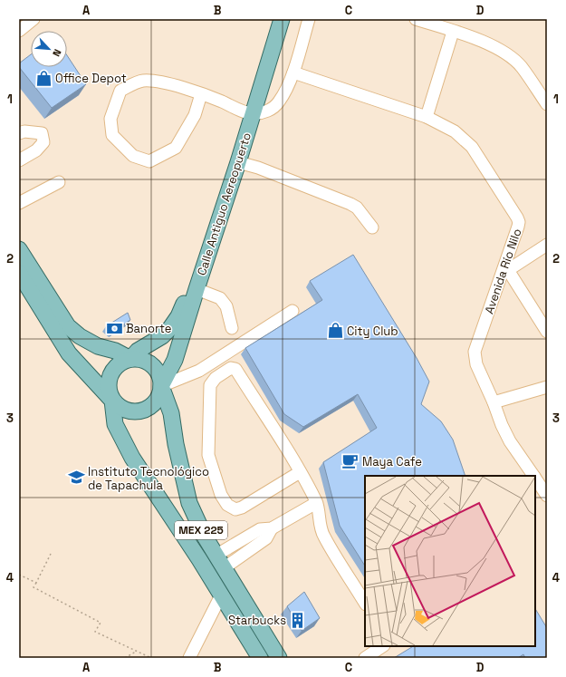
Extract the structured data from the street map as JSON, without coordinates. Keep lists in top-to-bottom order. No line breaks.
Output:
{"streets":{"main road":["Calle Antiguo Aereopuerto","MEX 225"],"street":["Avenida Río Nilo"]},"crossings":[["Calle Antiguo Aereopuerto","MEX 225"]],"places":{"shop":["Office Depot","City Club"],"bank":["Banorte"],"cafe":["Maya Cafe"],"school or university":["Instituto Tecnológico de Tapachula"],"building":["Starbucks"]},"north":"bottom right","grid":{"columns":["A","B","C","D"],"rows":["1","2","3","4"]}}
